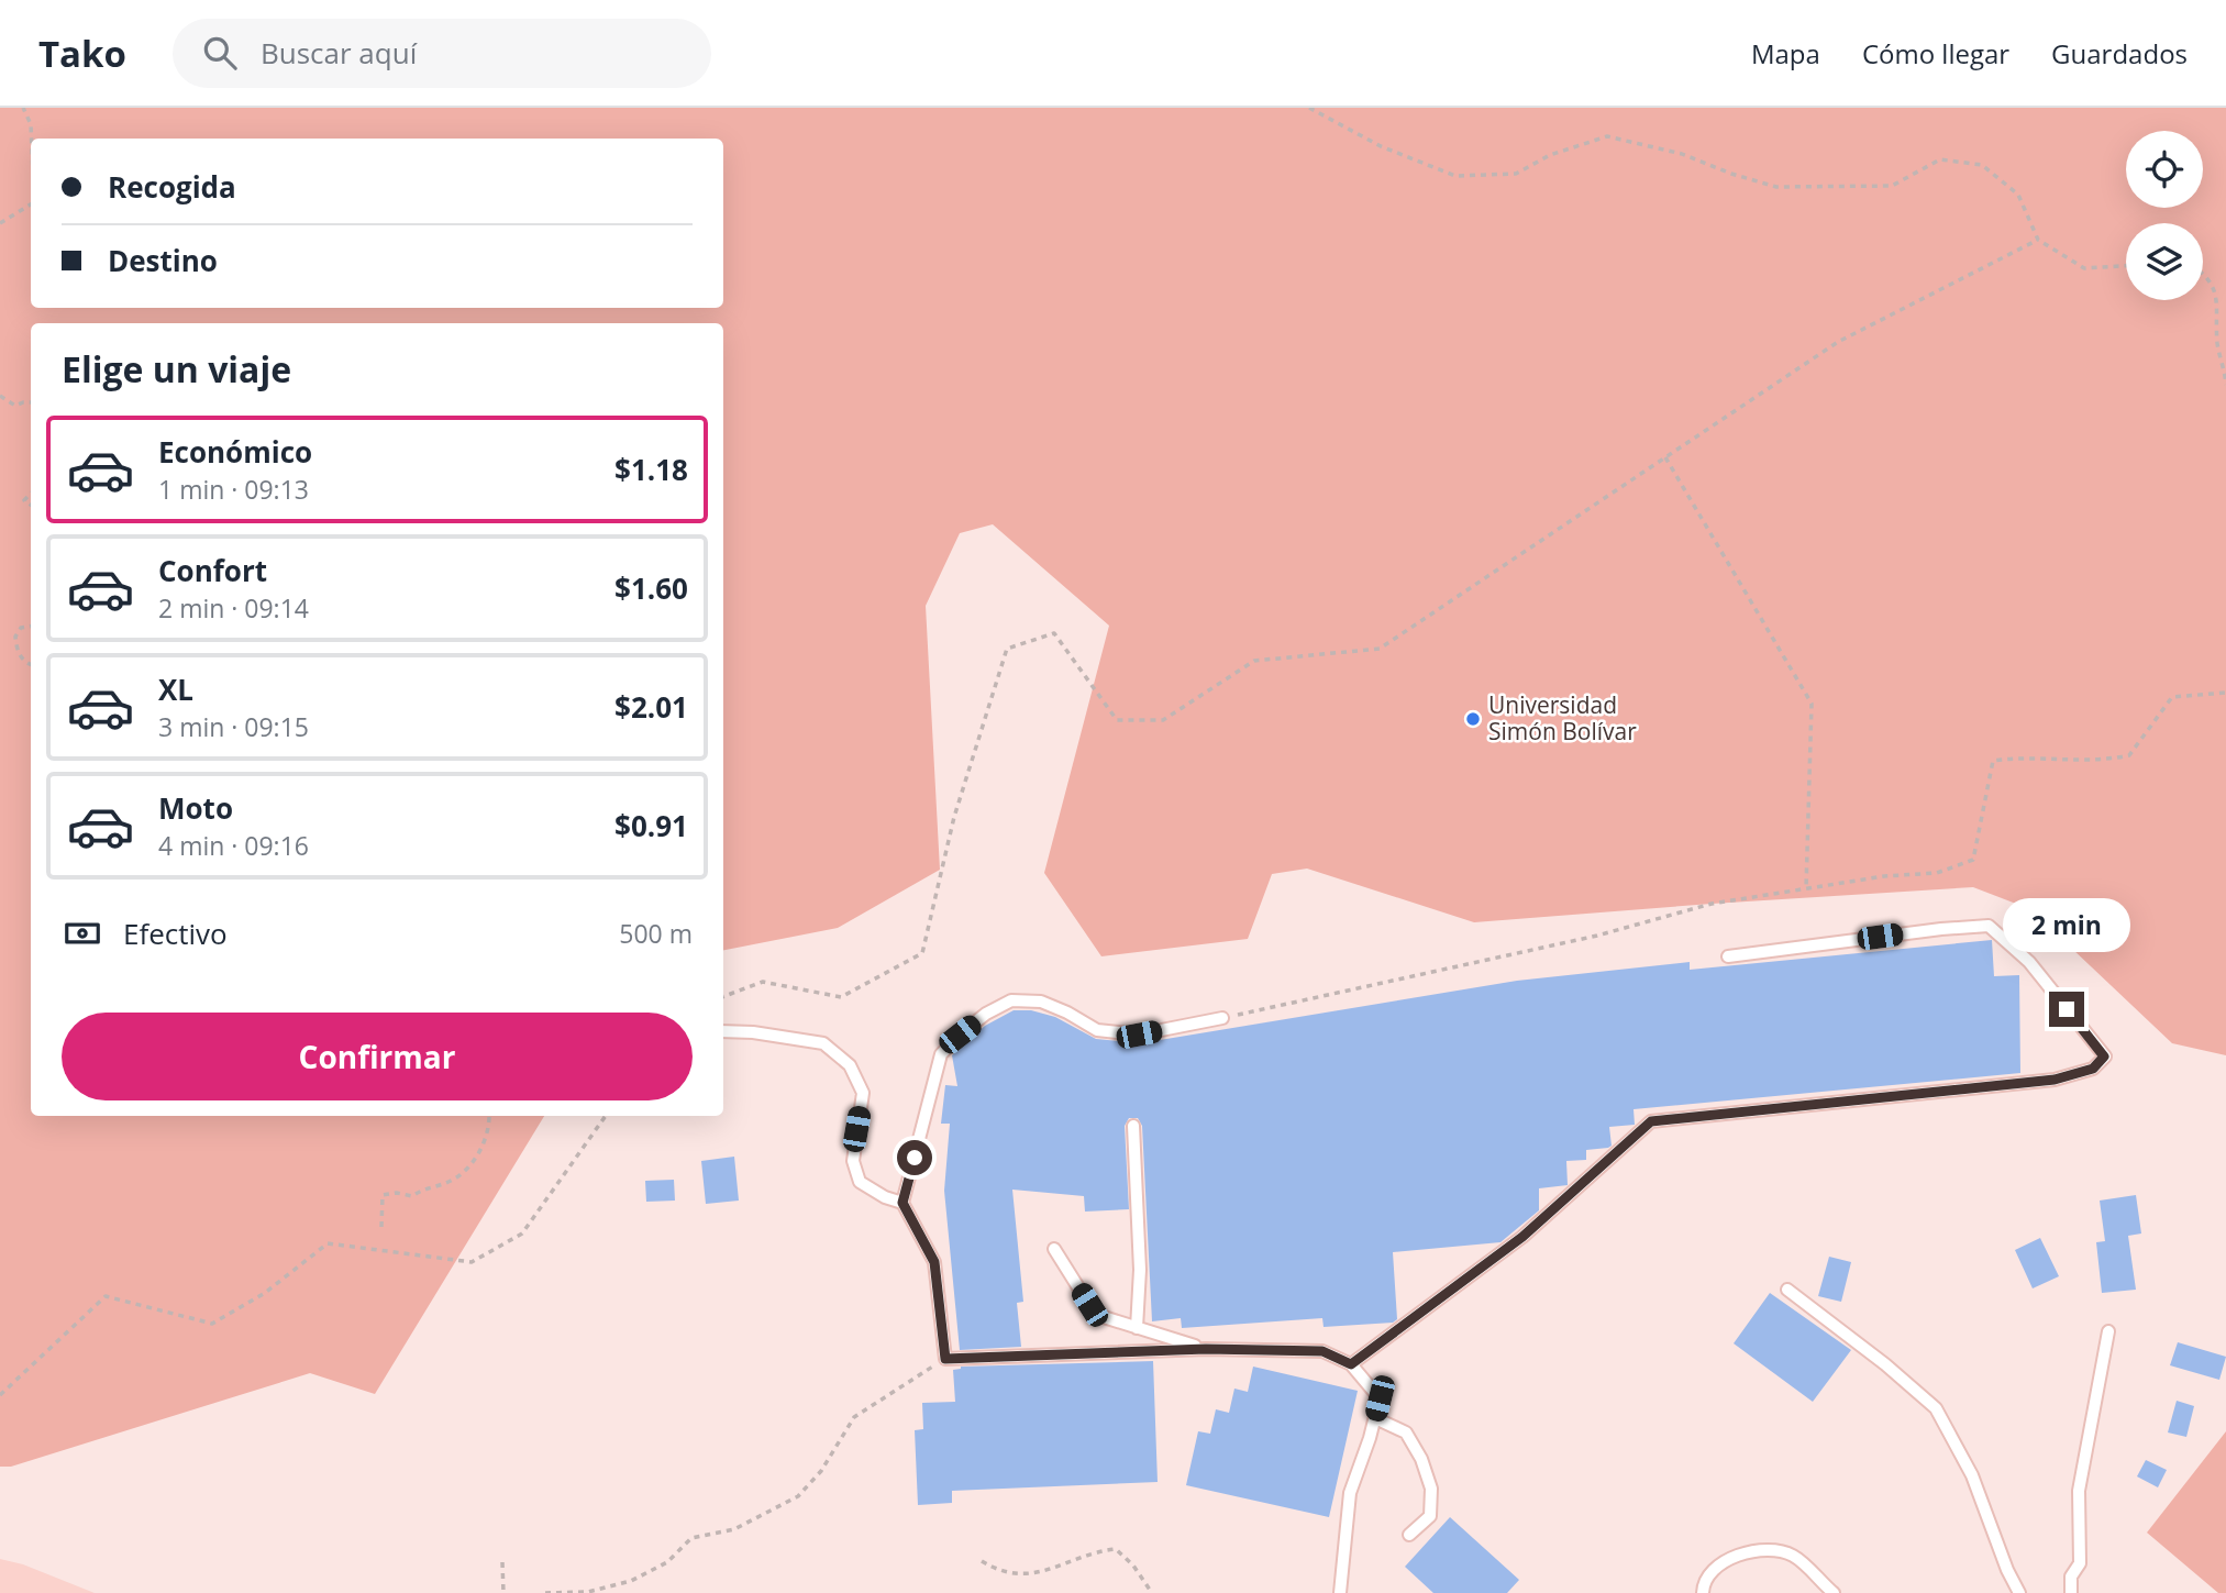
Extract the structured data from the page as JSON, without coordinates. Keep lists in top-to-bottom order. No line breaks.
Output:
{"places":["Universidad Simón Bolívar"],"page":{"header":"Tako","search":"Buscar aquí","nav":["Mapa","Cómo llegar","Guardados"],"banner":["Recogida","Destino"],"heading":"Elige un viaje","list":[{"name":"Económico","note":"1 min · 09:13","value":"$1.18"},{"name":"Confort","note":"2 min · 09:14","value":"$1.60"},{"name":"XL","note":"3 min · 09:15","value":"$2.01"},{"name":"Moto","note":"4 min · 09:16","value":"$0.91"}],"pay":["Efectivo","500 m"],"bubble":"2 min","buttons":"Confirmar"}}
